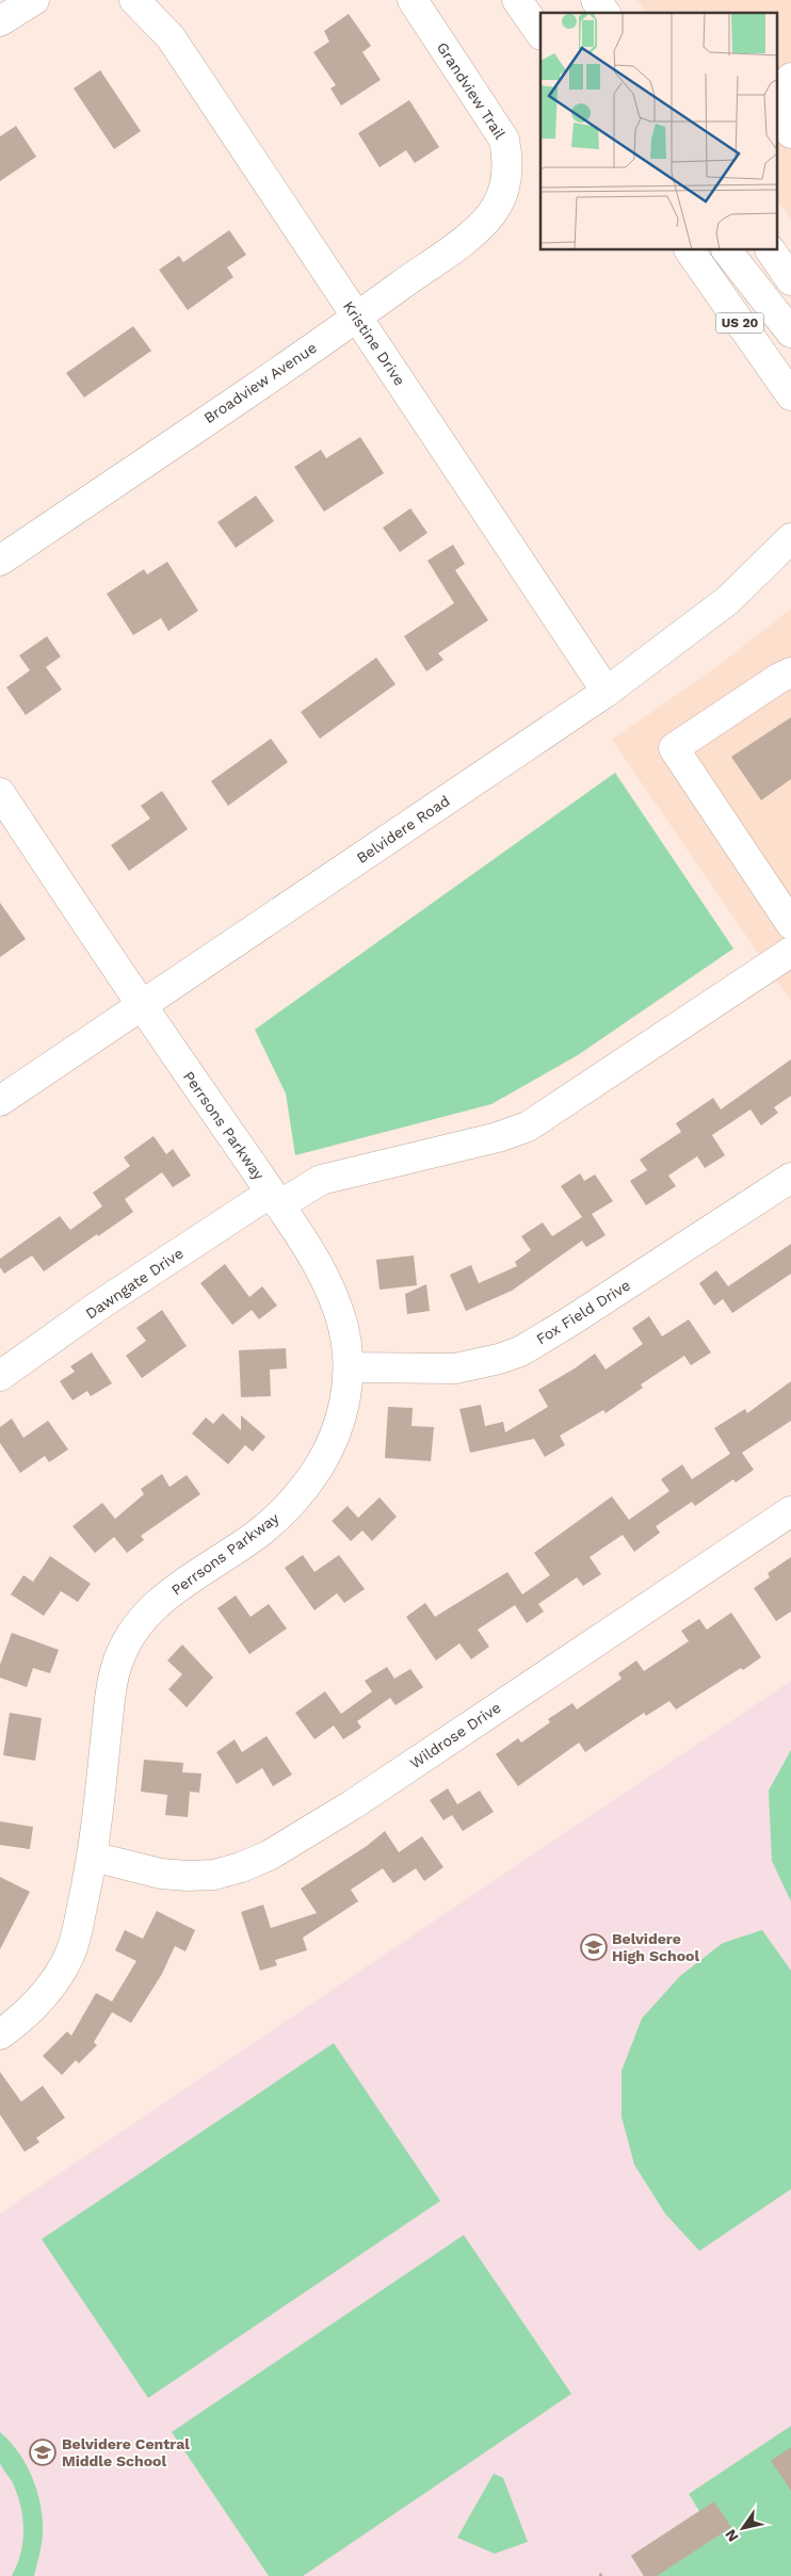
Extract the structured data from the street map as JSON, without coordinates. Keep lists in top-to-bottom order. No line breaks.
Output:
{"streets":{"street":["Grandview Trail","US 20","Kristine Drive","Broadview Avenue","Belvidere Road","Perrsons Parkway","Dawngate Drive","Fox Field Drive","Wildrose Drive"]},"crossings":[["Grandview Trail","Broadview Avenue"],["Kristine Drive","Broadview Avenue"],["Kristine Drive","Belvidere Road"],["Belvidere Road","Perrsons Parkway"],["Perrsons Parkway","Dawngate Drive"],["Perrsons Parkway","Fox Field Drive"],["Perrsons Parkway","Wildrose Drive"]],"places":{"school or university":["Belvidere High School","Belvidere Central Middle School"]},"north":"bottom left"}
